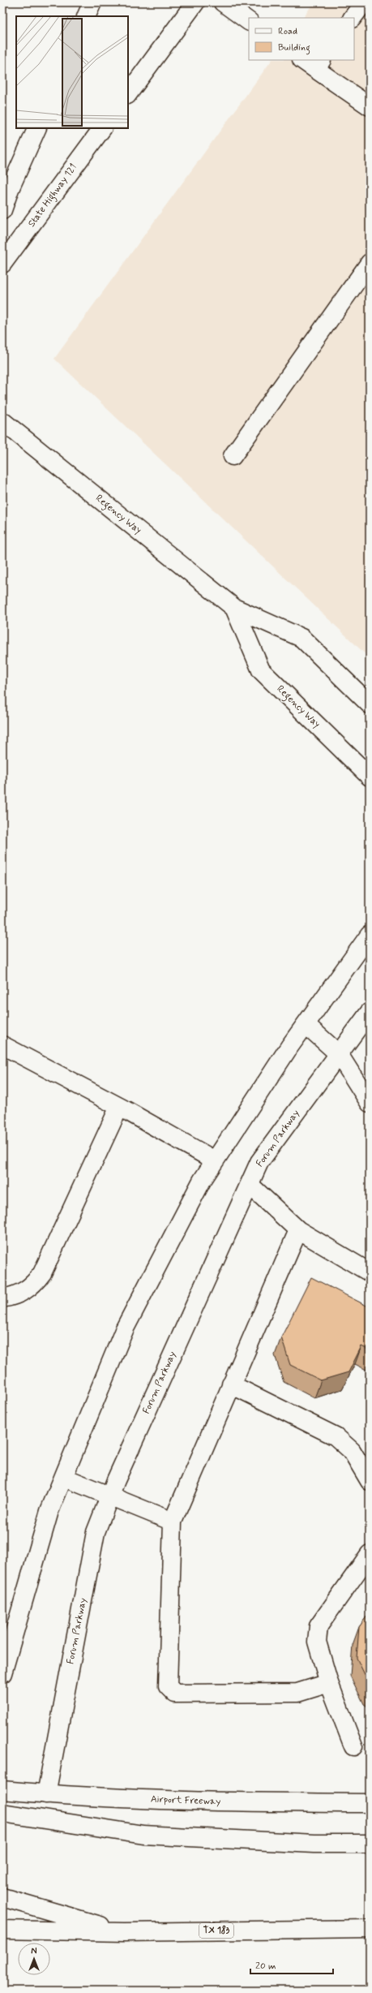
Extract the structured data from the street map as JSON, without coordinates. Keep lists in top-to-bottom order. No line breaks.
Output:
{"streets":{"main road":["State Highway 121","Regency Way","Forum Parkway","Airport Freeway","TX 183"]},"crossings":[["Forum Parkway","Airport Freeway"]],"legend":["Road","Building"],"scale_bar":"20 m","north":"top"}
